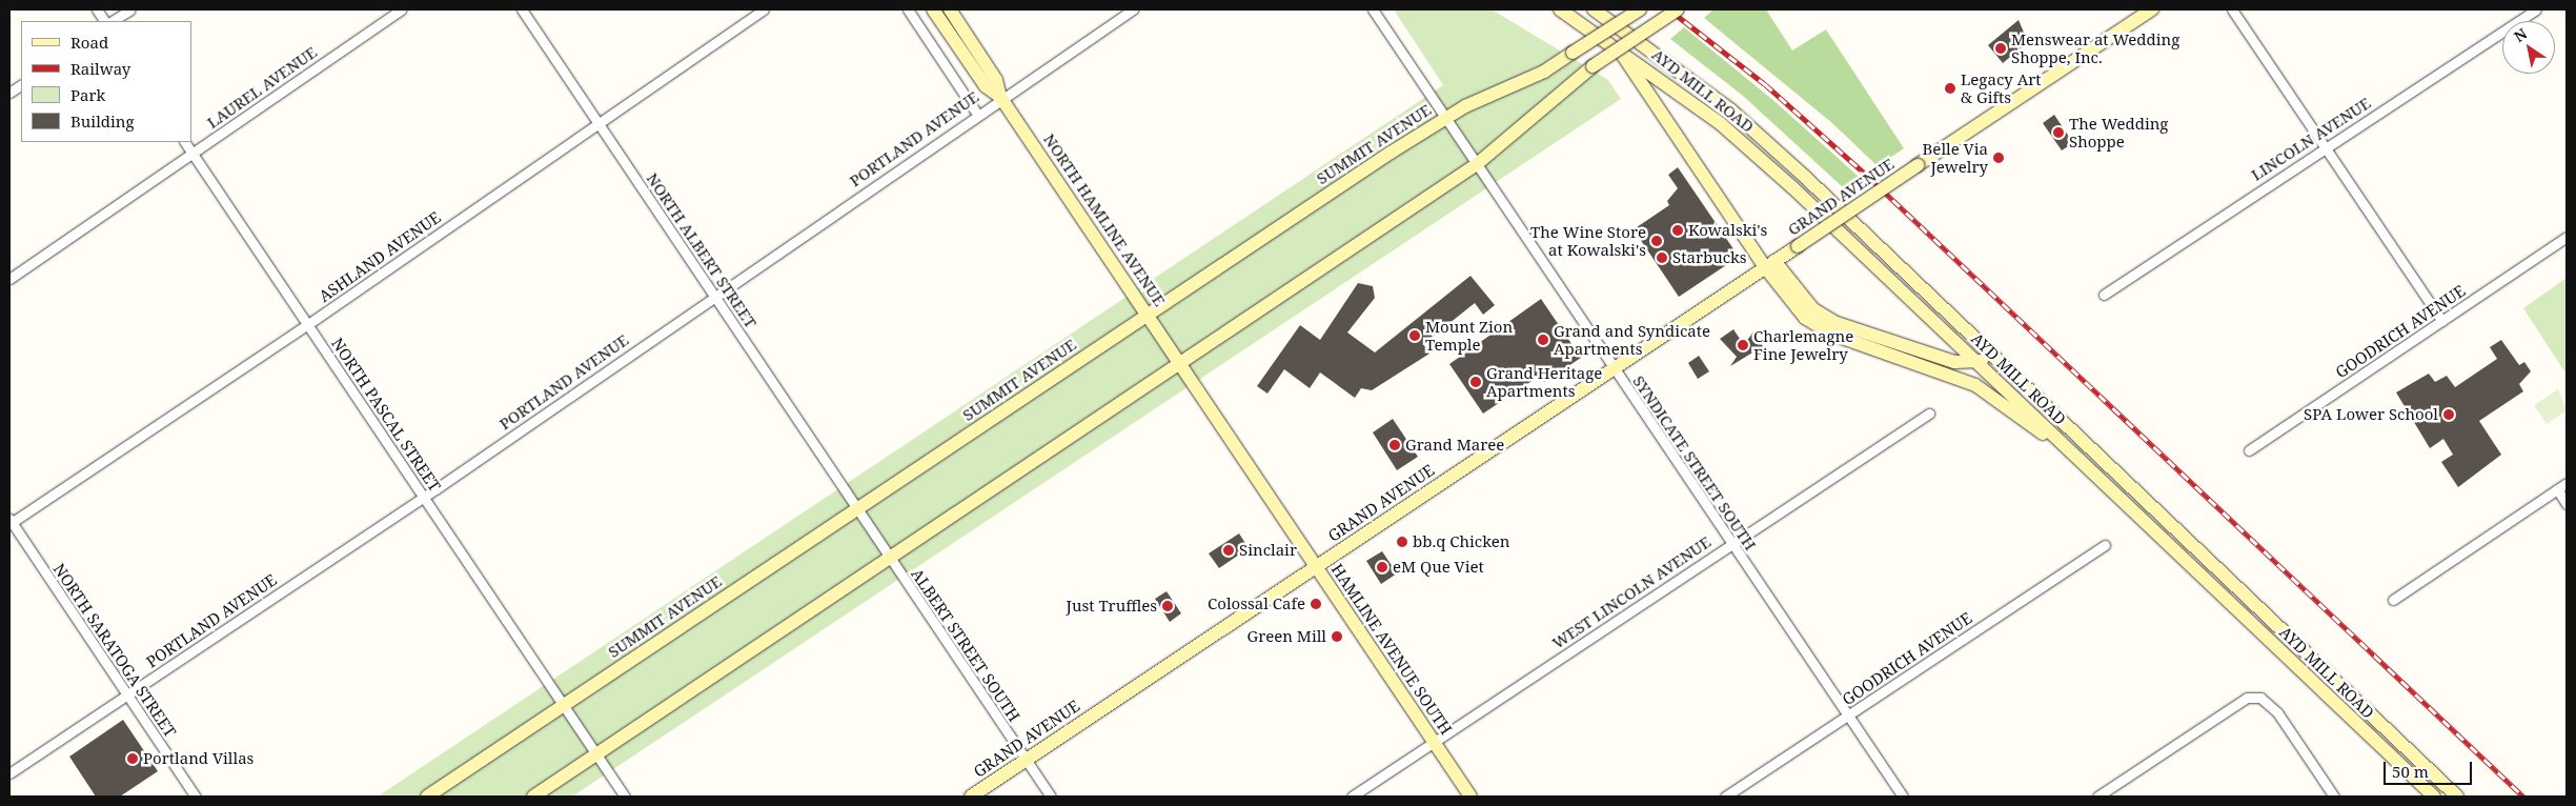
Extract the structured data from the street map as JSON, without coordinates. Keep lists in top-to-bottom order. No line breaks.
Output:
{"streets":{"main road":["AYD MILL ROAD","SUMMIT AVENUE","GRAND AVENUE","NORTH HAMLINE AVENUE","HAMLINE AVENUE SOUTH"],"street":["LAUREL AVENUE","PORTLAND AVENUE","LINCOLN AVENUE","NORTH ALBERT STREET","ASHLAND AVENUE","GOODRICH AVENUE","NORTH PASCAL STREET","SYNDICATE STREET SOUTH","WEST LINCOLN AVENUE","ALBERT STREET SOUTH","NORTH SARATOGA STREET"]},"crossings":[["LAUREL AVENUE","NORTH PASCAL STREET"],["PORTLAND AVENUE","NORTH HAMLINE AVENUE"],["PORTLAND AVENUE","NORTH ALBERT STREET"],["PORTLAND AVENUE","NORTH PASCAL STREET"],["PORTLAND AVENUE","NORTH SARATOGA STREET"],["SUMMIT AVENUE","NORTH HAMLINE AVENUE"],["SUMMIT AVENUE","NORTH ALBERT STREET"],["SUMMIT AVENUE","NORTH PASCAL STREET"],["SUMMIT AVENUE","SYNDICATE STREET SOUTH"],["SUMMIT AVENUE","ALBERT STREET SOUTH"],["GRAND AVENUE","SYNDICATE STREET SOUTH"],["GRAND AVENUE","ALBERT STREET SOUTH"],["GRAND AVENUE","HAMLINE AVENUE SOUTH"],["NORTH HAMLINE AVENUE","HAMLINE AVENUE SOUTH"],["NORTH ALBERT STREET","ASHLAND AVENUE"],["NORTH ALBERT STREET","ALBERT STREET SOUTH"],["ASHLAND AVENUE","NORTH PASCAL STREET"],["ASHLAND AVENUE","NORTH SARATOGA STREET"],["GOODRICH AVENUE","SYNDICATE STREET SOUTH"],["SYNDICATE STREET SOUTH","WEST LINCOLN AVENUE"],["WEST LINCOLN AVENUE","HAMLINE AVENUE SOUTH"]],"places":["Menswear at Wedding Shoppe, Inc.","Legacy Art & Gifts","The Wedding Shoppe","Belle Via Jewelry","Kowalski's","The Wine Store at Kowalski's","Starbucks","Mount Zion Temple","Grand and Syndicate Apartments","Charlemagne Fine Jewelry","Grand Heritage Apartments","SPA Lower School","Grand Maree","bb.q Chicken","Sinclair","eM Que Viet","Colossal Cafe","Just Truffles","Green Mill","Portland Villas"],"legend":["Road","Railway","Park","Building"],"scale_bar":"50 m","north":"top left"}
